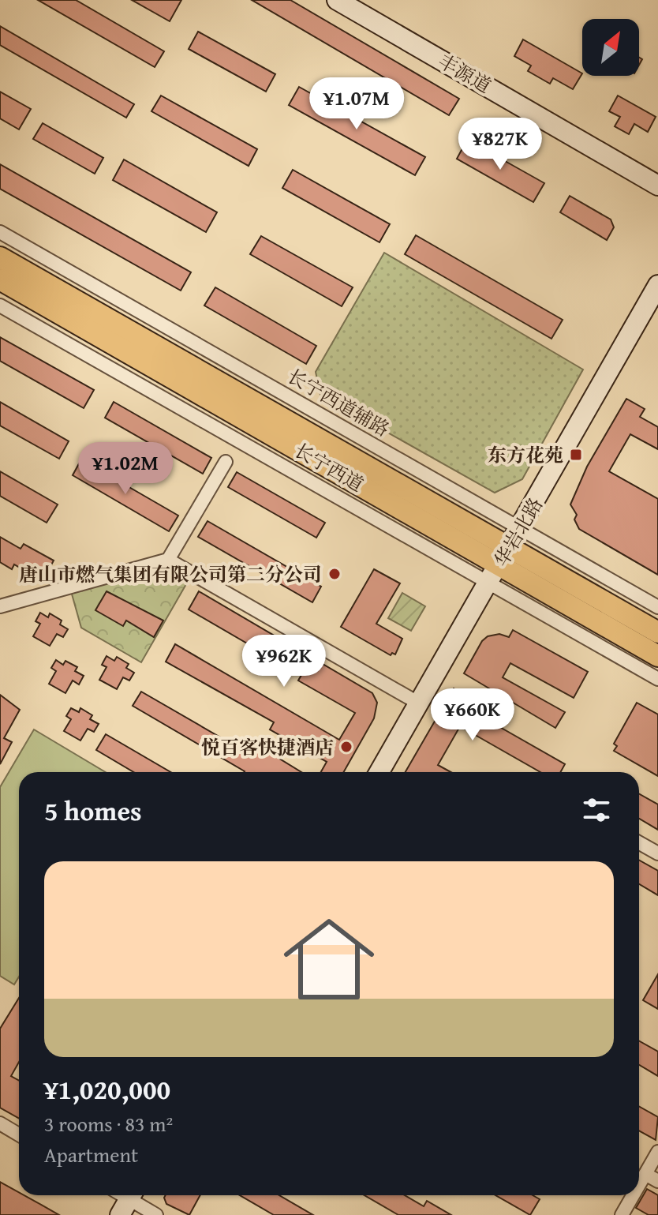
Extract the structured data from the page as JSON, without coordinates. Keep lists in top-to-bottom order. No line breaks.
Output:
{"streets":{"main road":["长宁西道"],"street":["丰源道","长宁西道辅路","华岩北路"]},"crossings":[["长宁西道辅路","华岩北路"],["长宁西道","华岩北路"]],"places":{"transit":["东方花苑"],"other":["唐山市燃气集团有限公司第二分公司","悦百客快捷酒店"]},"north":"top right","page":{"price":["¥1.07M","¥827K","¥1.02M","¥962K","¥660K"],"heading":"5 homes","list":[{"name":"¥1,020,000","note":"3 rooms · 83 m² · Apartment"}]}}
